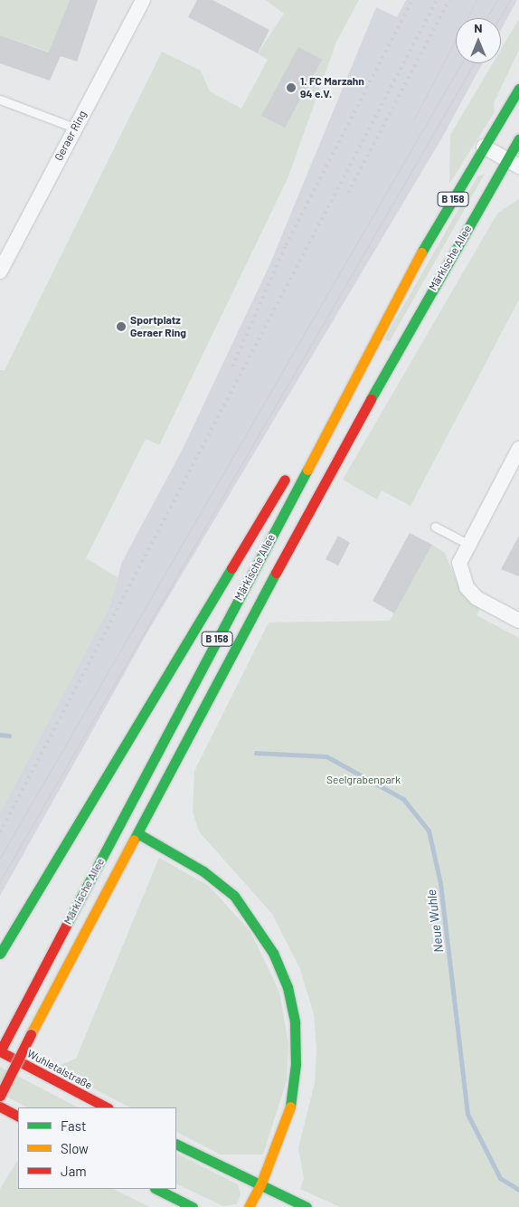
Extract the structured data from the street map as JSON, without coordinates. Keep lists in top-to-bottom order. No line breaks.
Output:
{"streets":{"main road":["B 158","Märkische Allee","Wuhletalstraße"],"street":["Geraer Ring"]},"crossings":[["Märkische Allee","Wuhletalstraße"]],"water":["Neue Wuhle"],"parks":["Seelgrabenpark"],"places":["1. FC Marzahn 94 e.V.","Sportplatz Geraer Ring"],"legend":["Fast","Slow","Jam"],"north":"top"}
